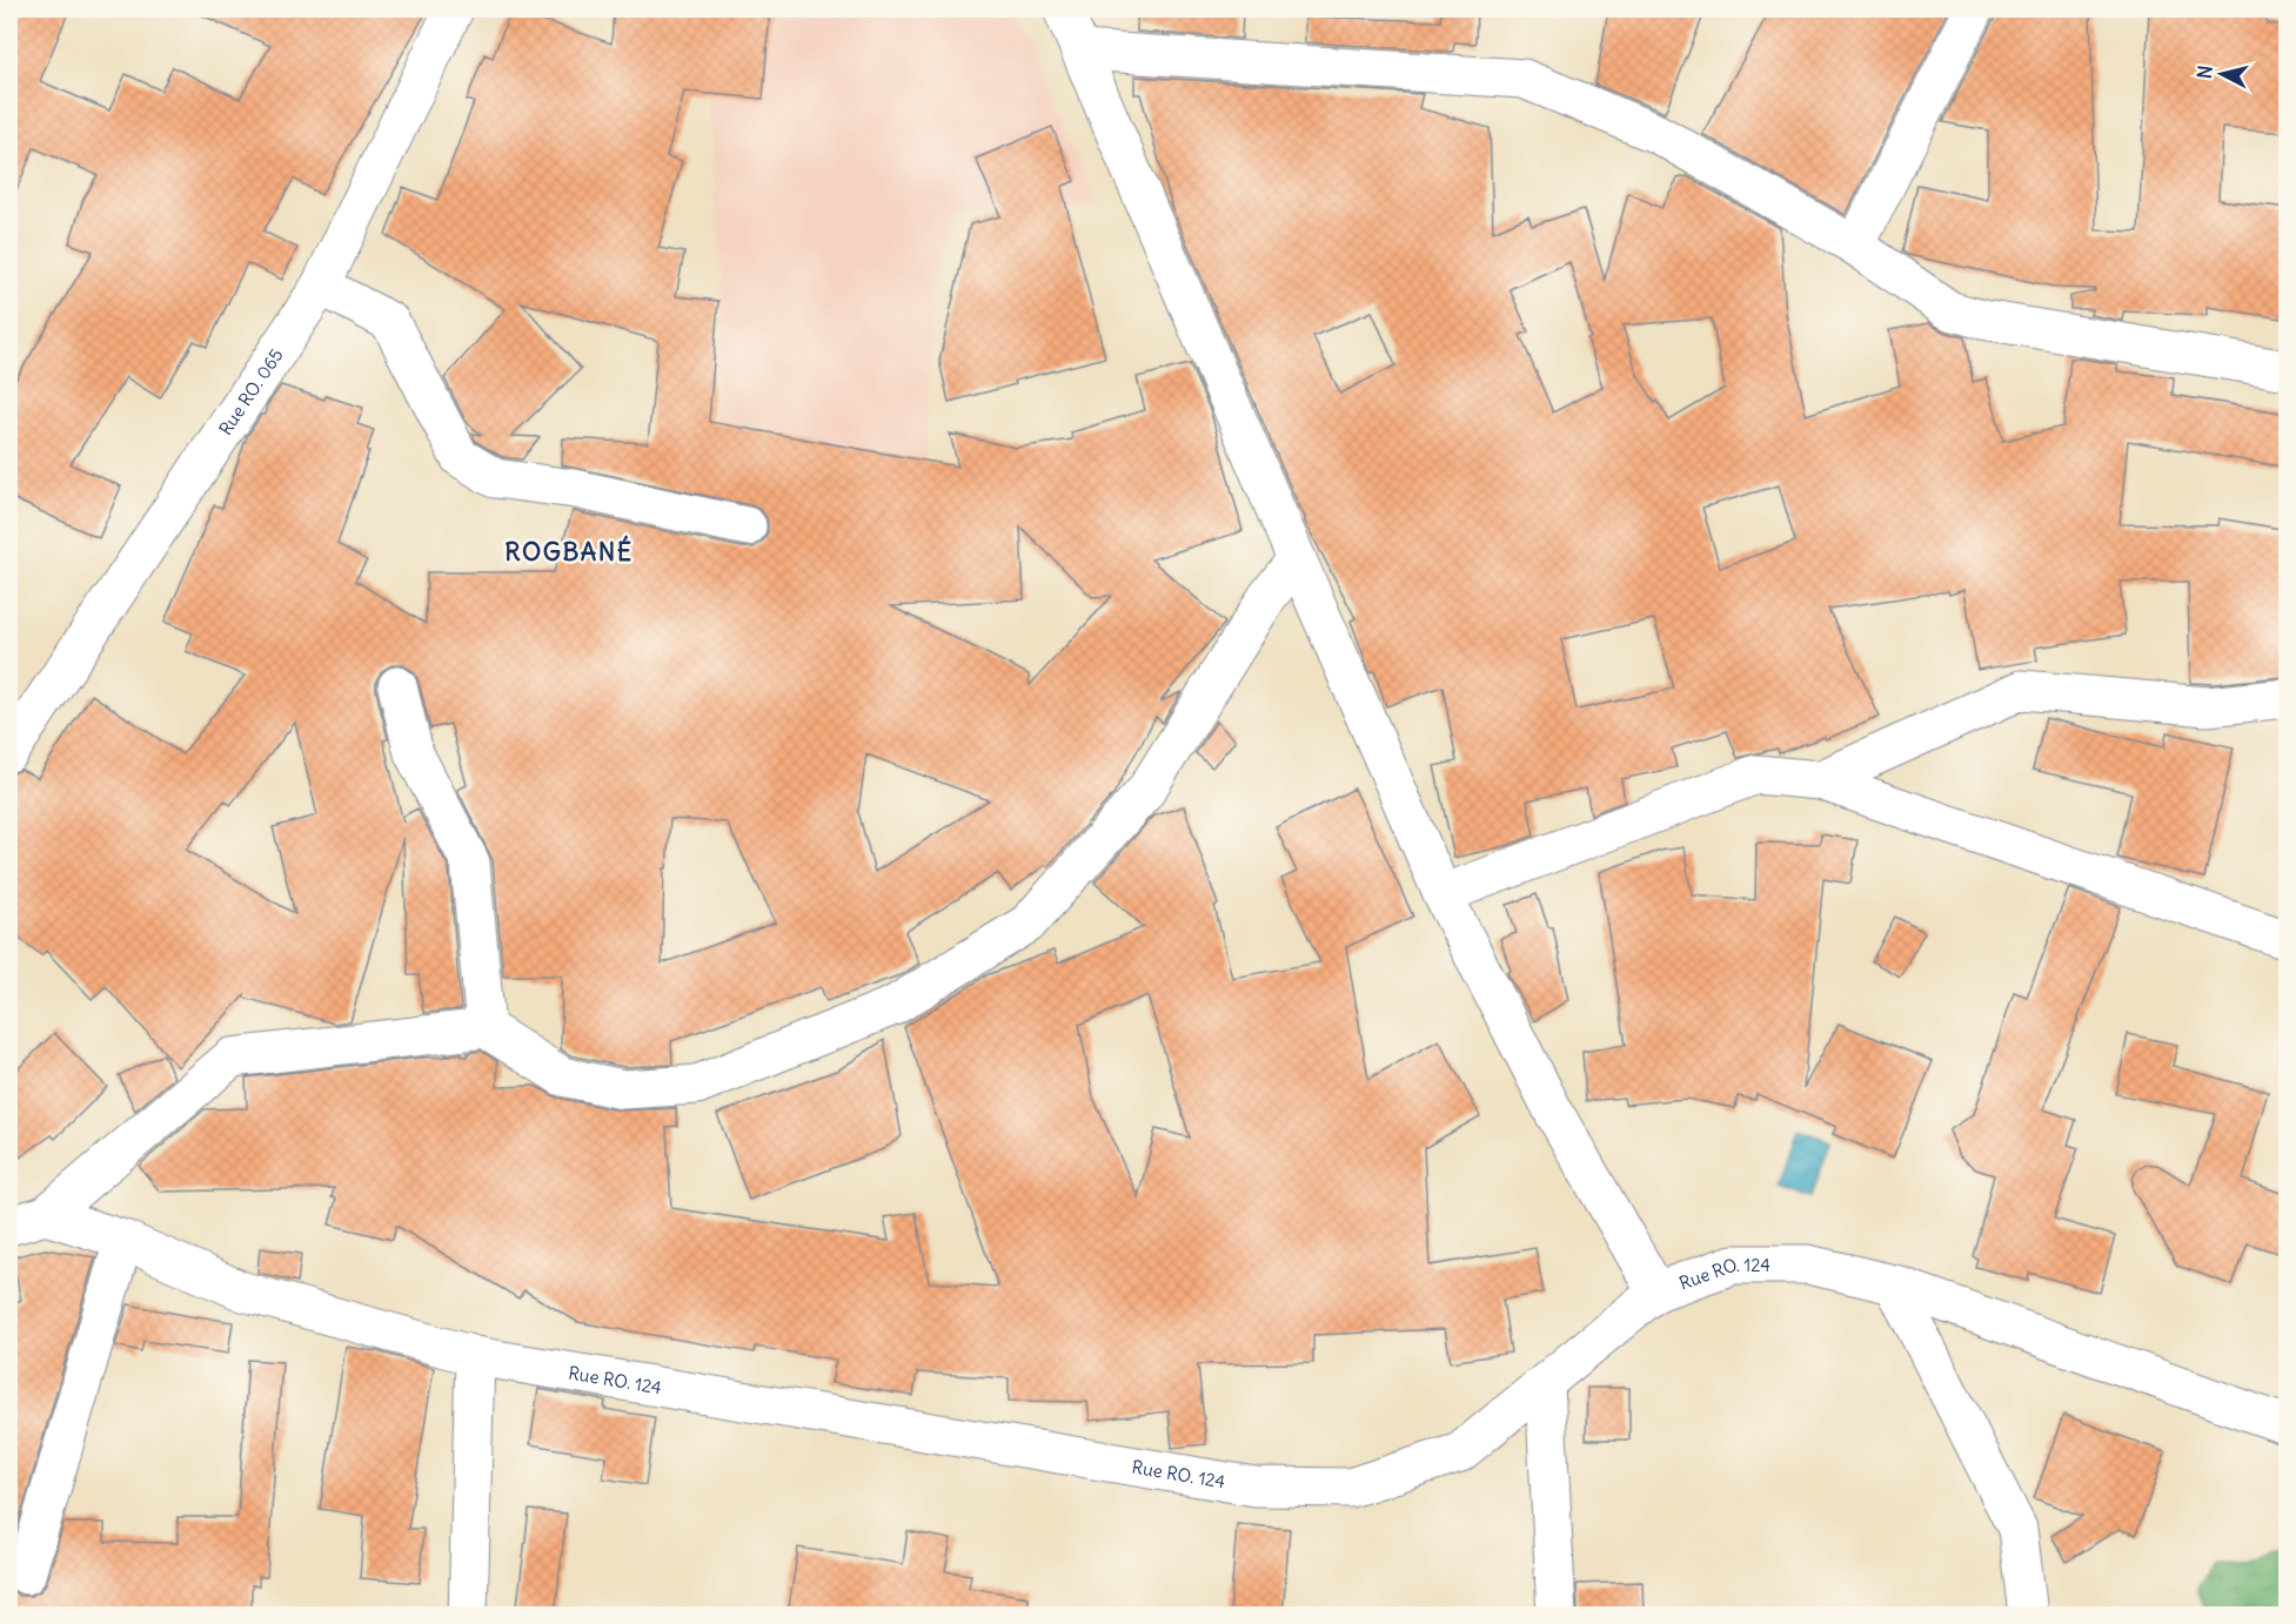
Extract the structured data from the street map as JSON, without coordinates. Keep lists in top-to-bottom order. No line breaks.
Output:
{"streets":{"street":["Rue RO. 065","Rue RO. 124"]},"districts":["ROGBANÉ"],"north":"left"}
